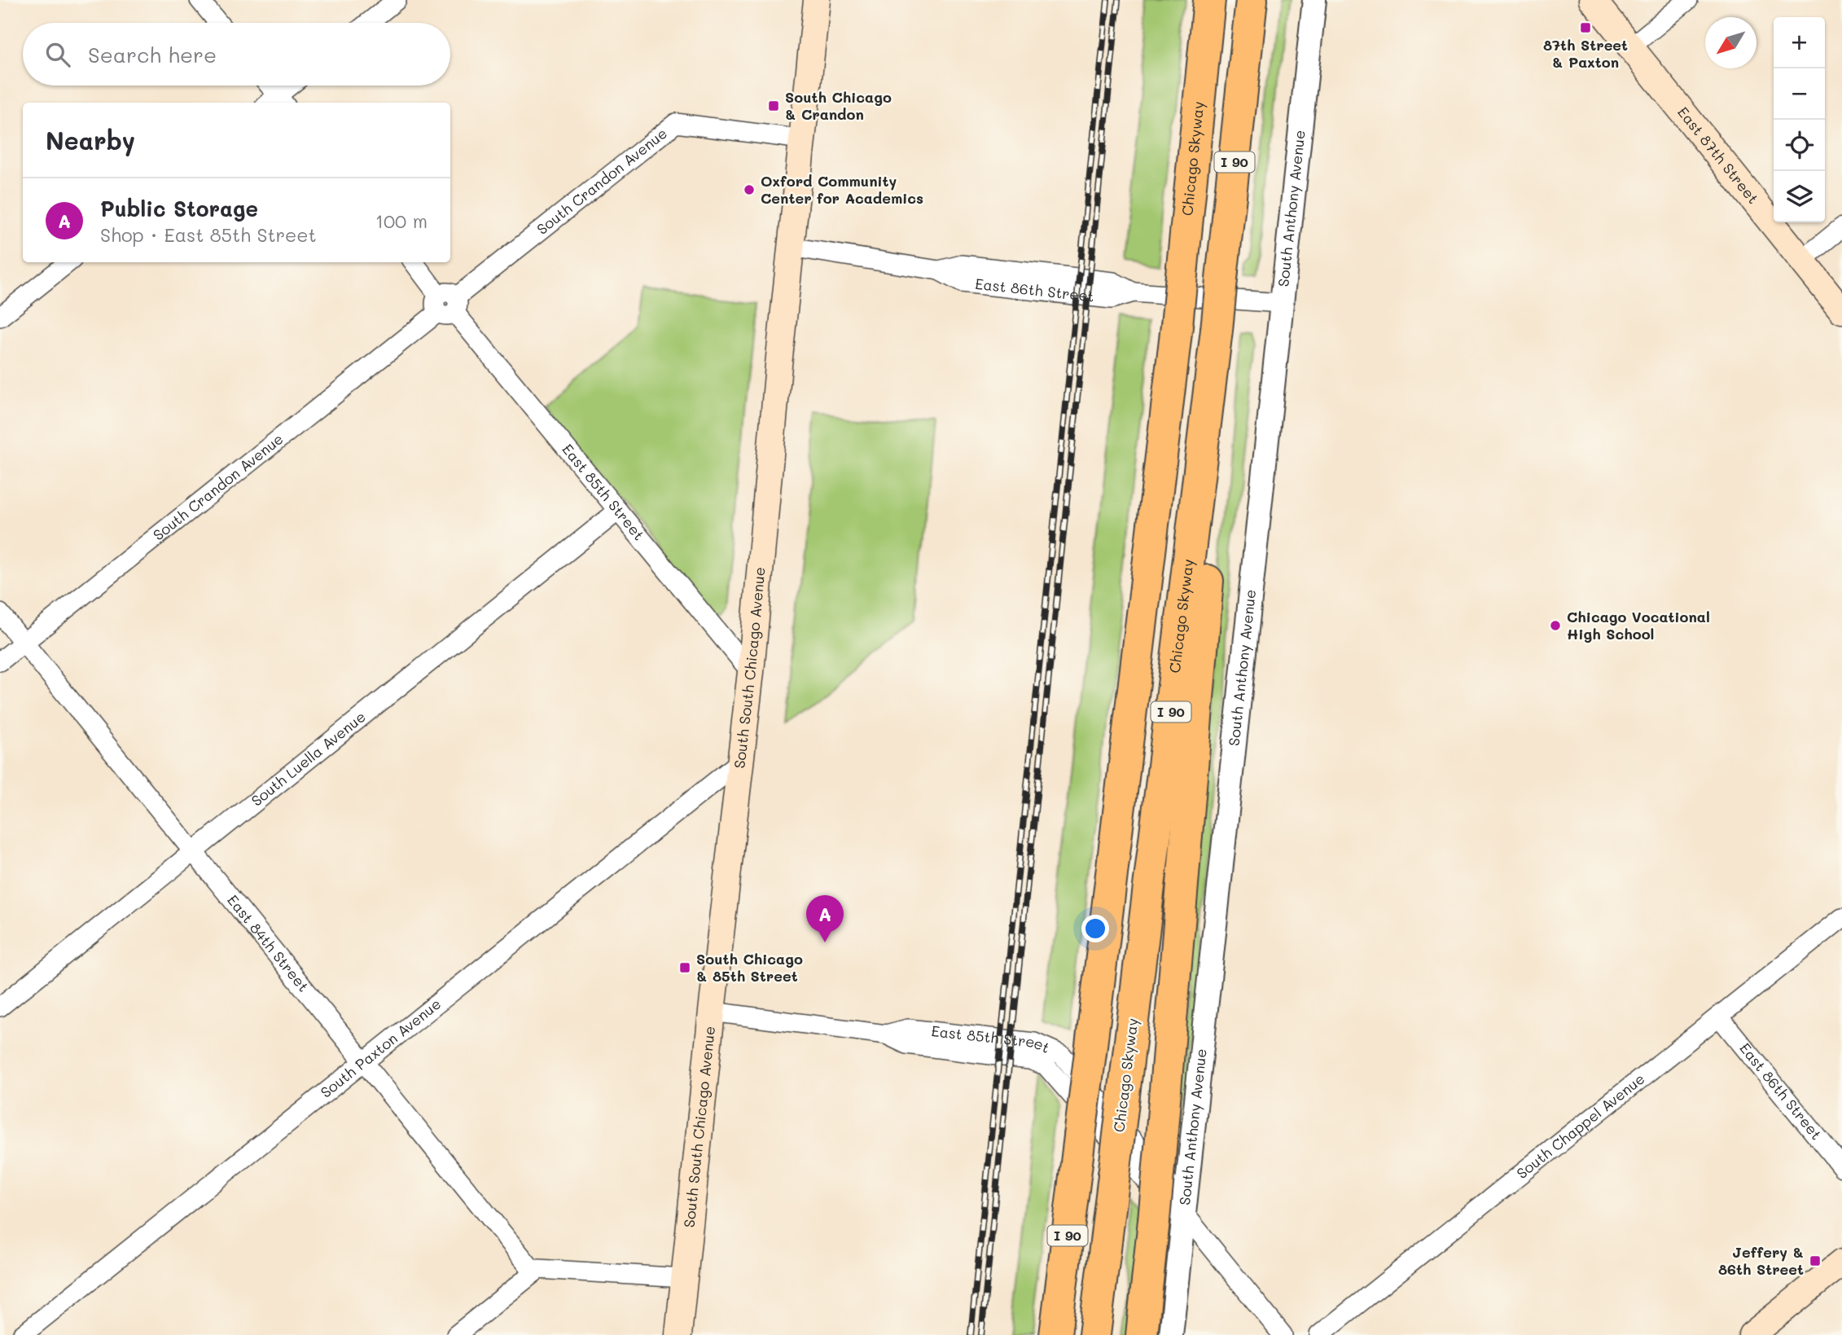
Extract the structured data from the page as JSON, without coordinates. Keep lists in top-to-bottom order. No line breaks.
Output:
{"streets":{"highway":["Chicago Skyway","I 90"],"main road":["East 87th Street","South South Chicago Avenue"],"street":["South Crandon Avenue","South Anthony Avenue","East 86th Street","East 85th Street","South Luella Avenue","East 84th Street","South Paxton Avenue","South Chappel Avenue"]},"crossings":[["South Crandon Avenue","East 85th Street"],["South Crandon Avenue","South South Chicago Avenue"],["South Crandon Avenue","East 84th Street"],["South Anthony Avenue","East 86th Street"],["South Anthony Avenue","East 85th Street"],["East 86th Street","South South Chicago Avenue"],["East 86th Street","South Chappel Avenue"],["East 85th Street","South South Chicago Avenue"],["East 85th Street","South Luella Avenue"],["South South Chicago Avenue","South Paxton Avenue"],["South Luella Avenue","East 84th Street"],["East 84th Street","South Paxton Avenue"]],"places":{"transit":["87th Street & Paxton","South Chicago & Crandon","South Chicago & 85th Street","Jeffery & 86th Street"],"other":["Oxford Community Center for Academics","Chicago Vocational High School"]},"north":"bottom left","page":{"map_buttons":["+","−"],"search":"Search here","heading":"Nearby","list":[{"mark":"A","name":"Public Storage","note":"Shop · East 85th Street","value":"100 m"}],"pins":"A"}}
